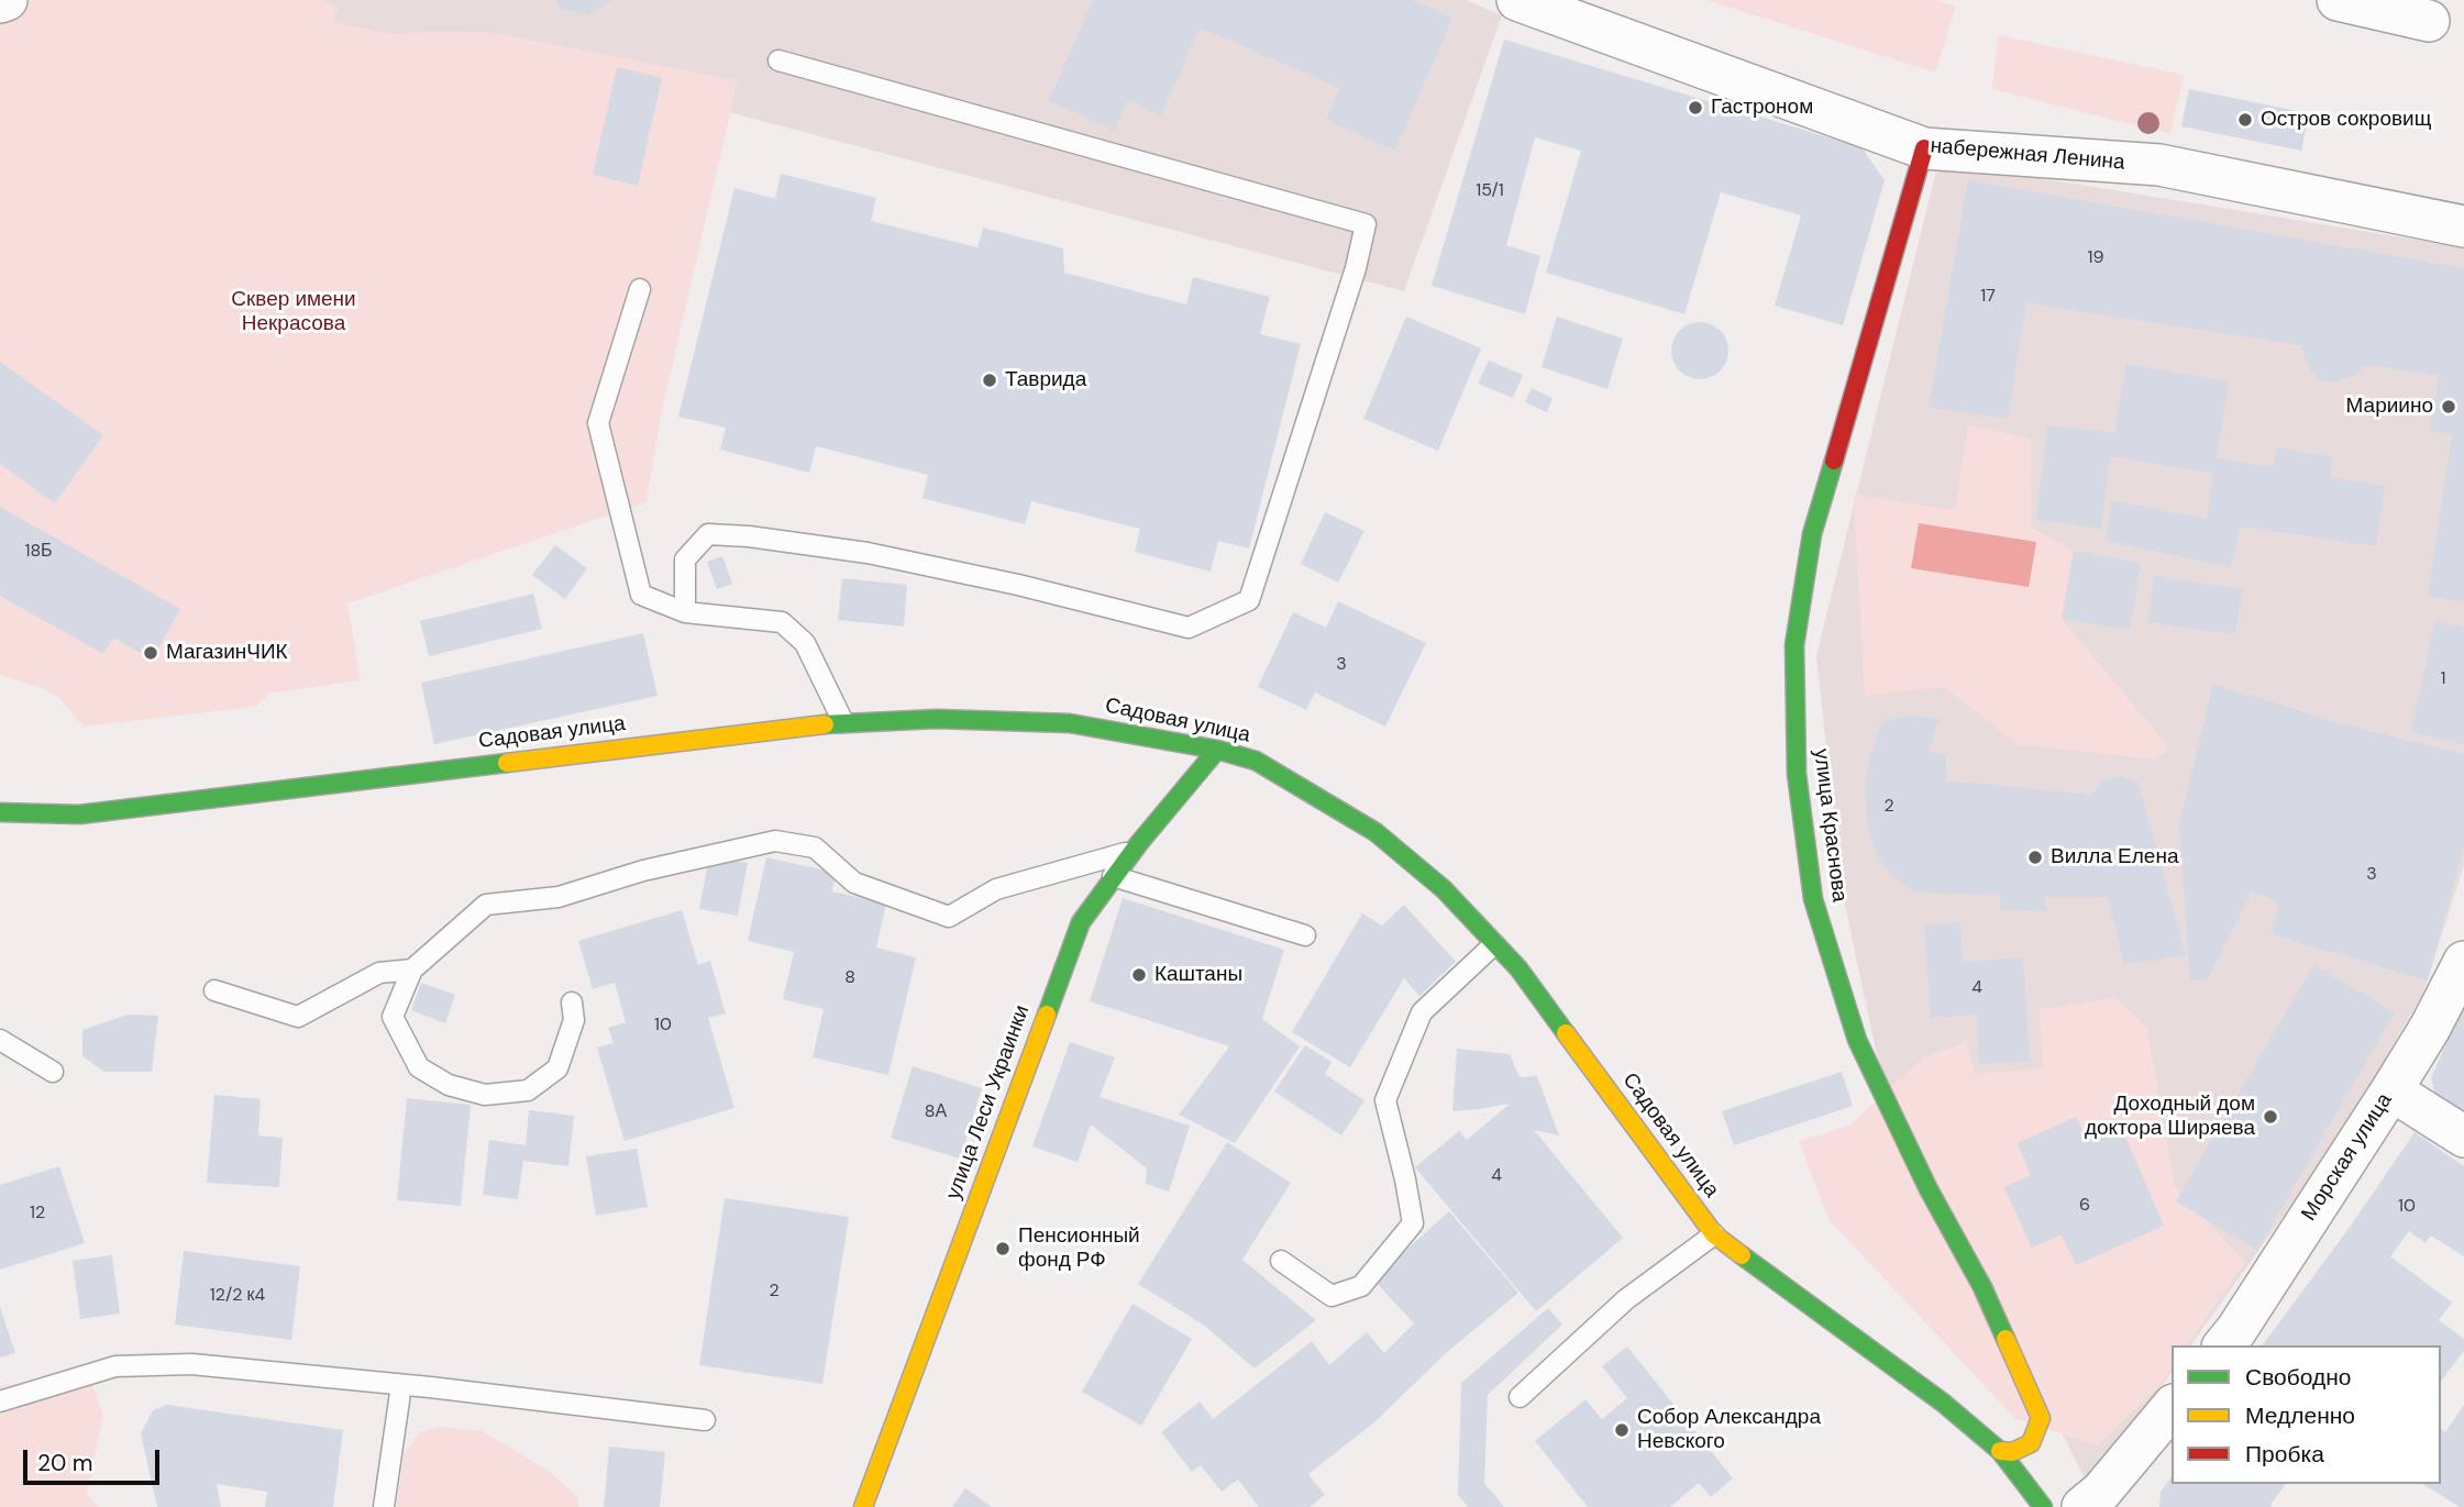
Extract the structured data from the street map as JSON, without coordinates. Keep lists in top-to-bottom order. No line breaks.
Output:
{"streets":{"main road":["Садовая улица","улица Краснова","улица Леси Украинки"],"street":["набережная Ленина","Морская улица"]},"crossings":[["набережная Ленина","улица Краснова"],["Садовая улица","улица Краснова"],["Садовая улица","улица Леси Украинки"]],"parks":["Сквер имени Некрасова"],"places":["Гастроном","Остров сокровищ","Таврида","Мариино","МагазинЧИК","Вилла Елена","Каштаны","Доходный дом доктора Ширяева","Пенсионный фонд РФ","Собор Александра Невского"],"house_numbers":["15/1","19","17","18Б","3","1","2","3","8","4","10","8А","4","6","10","12","2","12/2 к4"],"legend":["Свободно","Медленно","Пробка"],"scale_bar":"20 m"}
